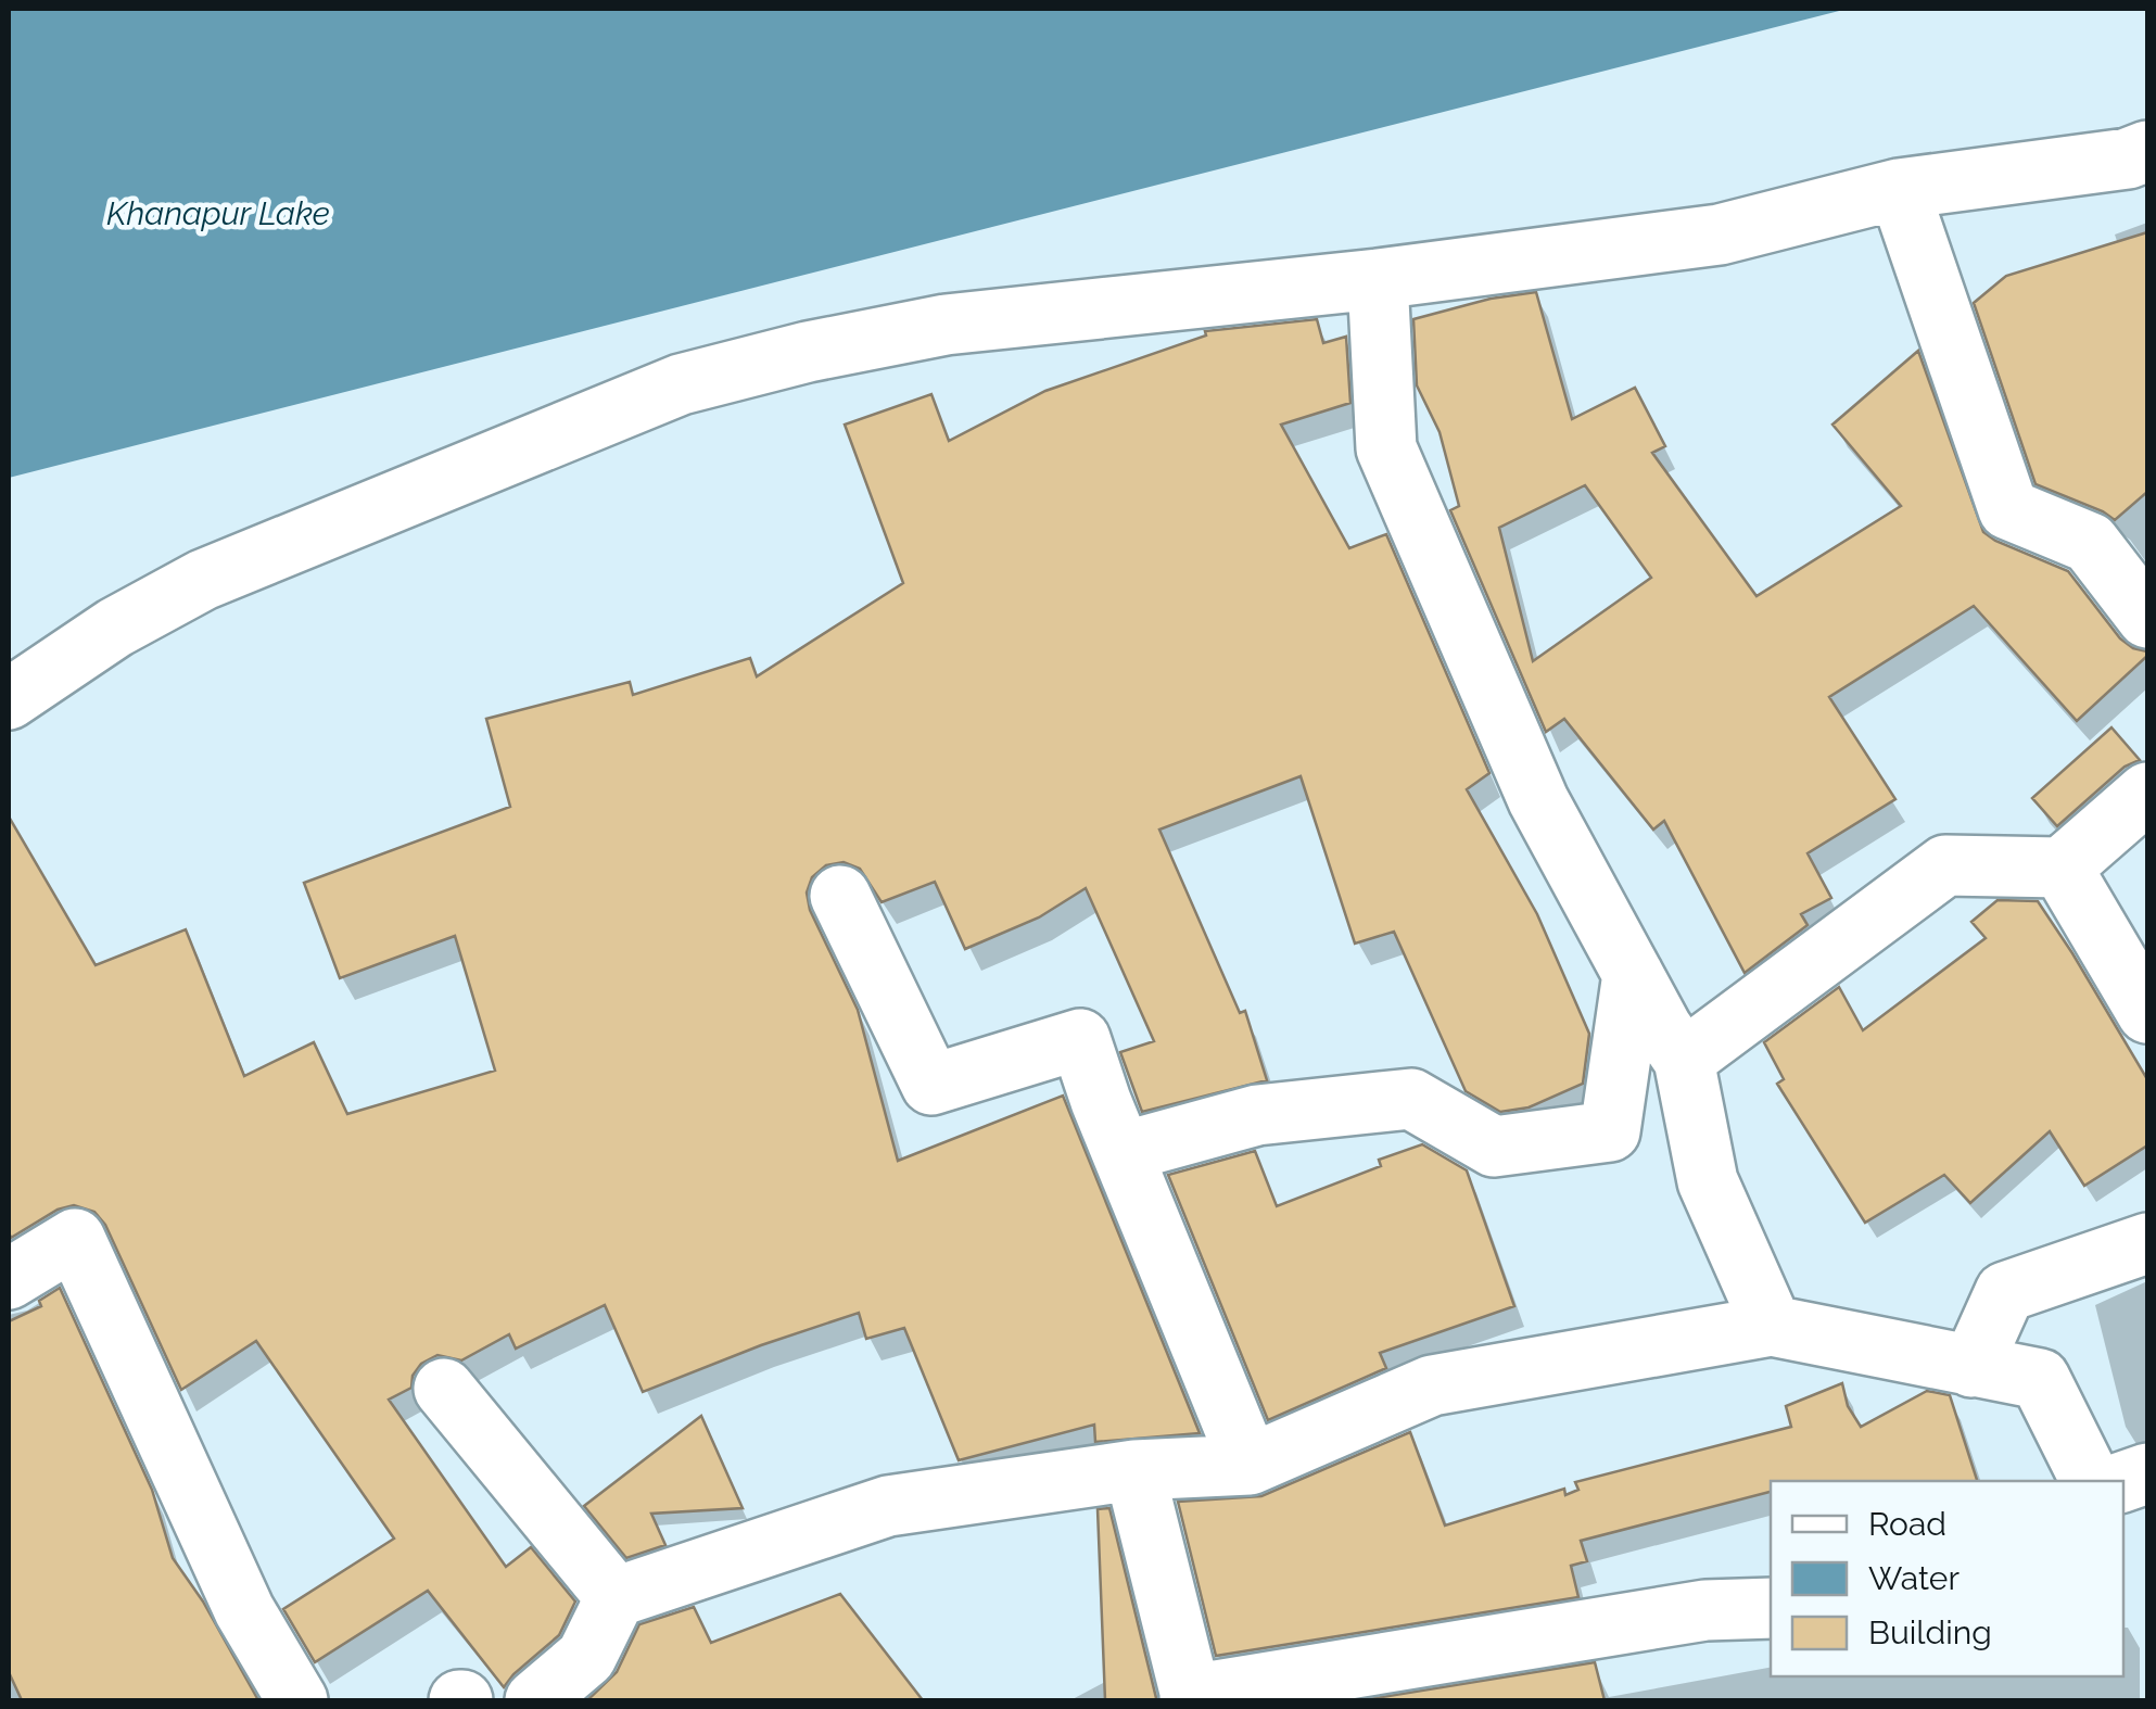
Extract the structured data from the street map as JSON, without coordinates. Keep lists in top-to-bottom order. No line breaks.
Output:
{"water":["Khanapur Lake"],"legend":["Road","Water","Building"]}
